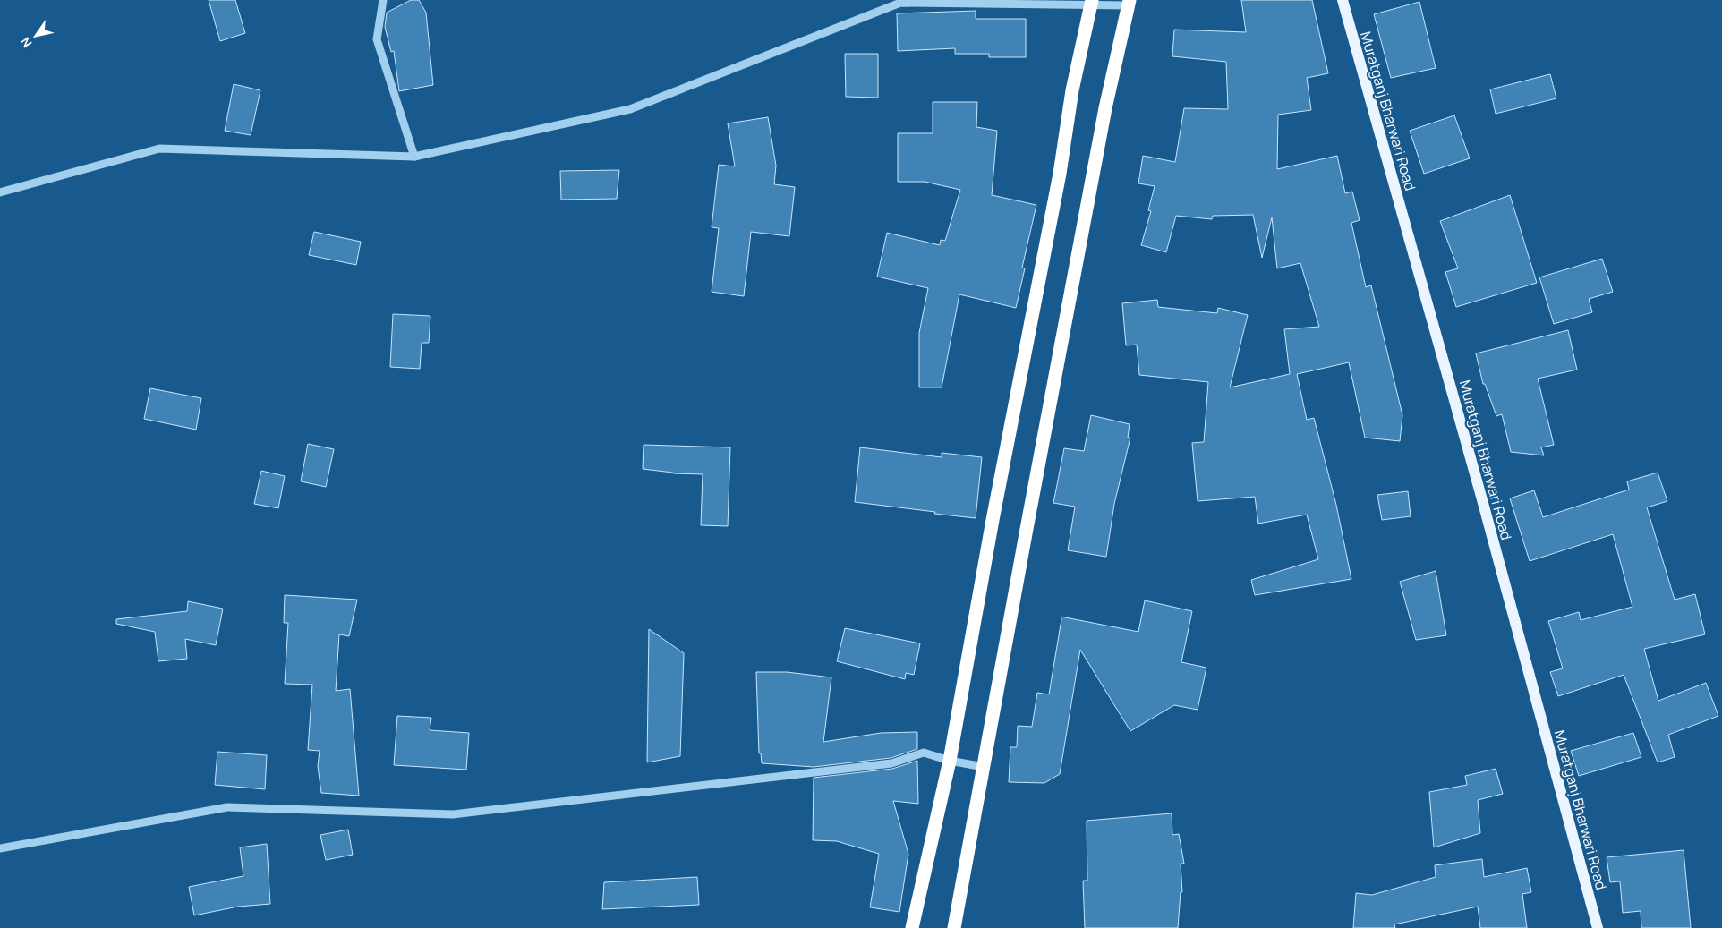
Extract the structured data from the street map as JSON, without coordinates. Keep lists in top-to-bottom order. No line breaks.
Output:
{"streets":{"main road":["Muratganj Bharwari Road"]},"north":"bottom left"}
